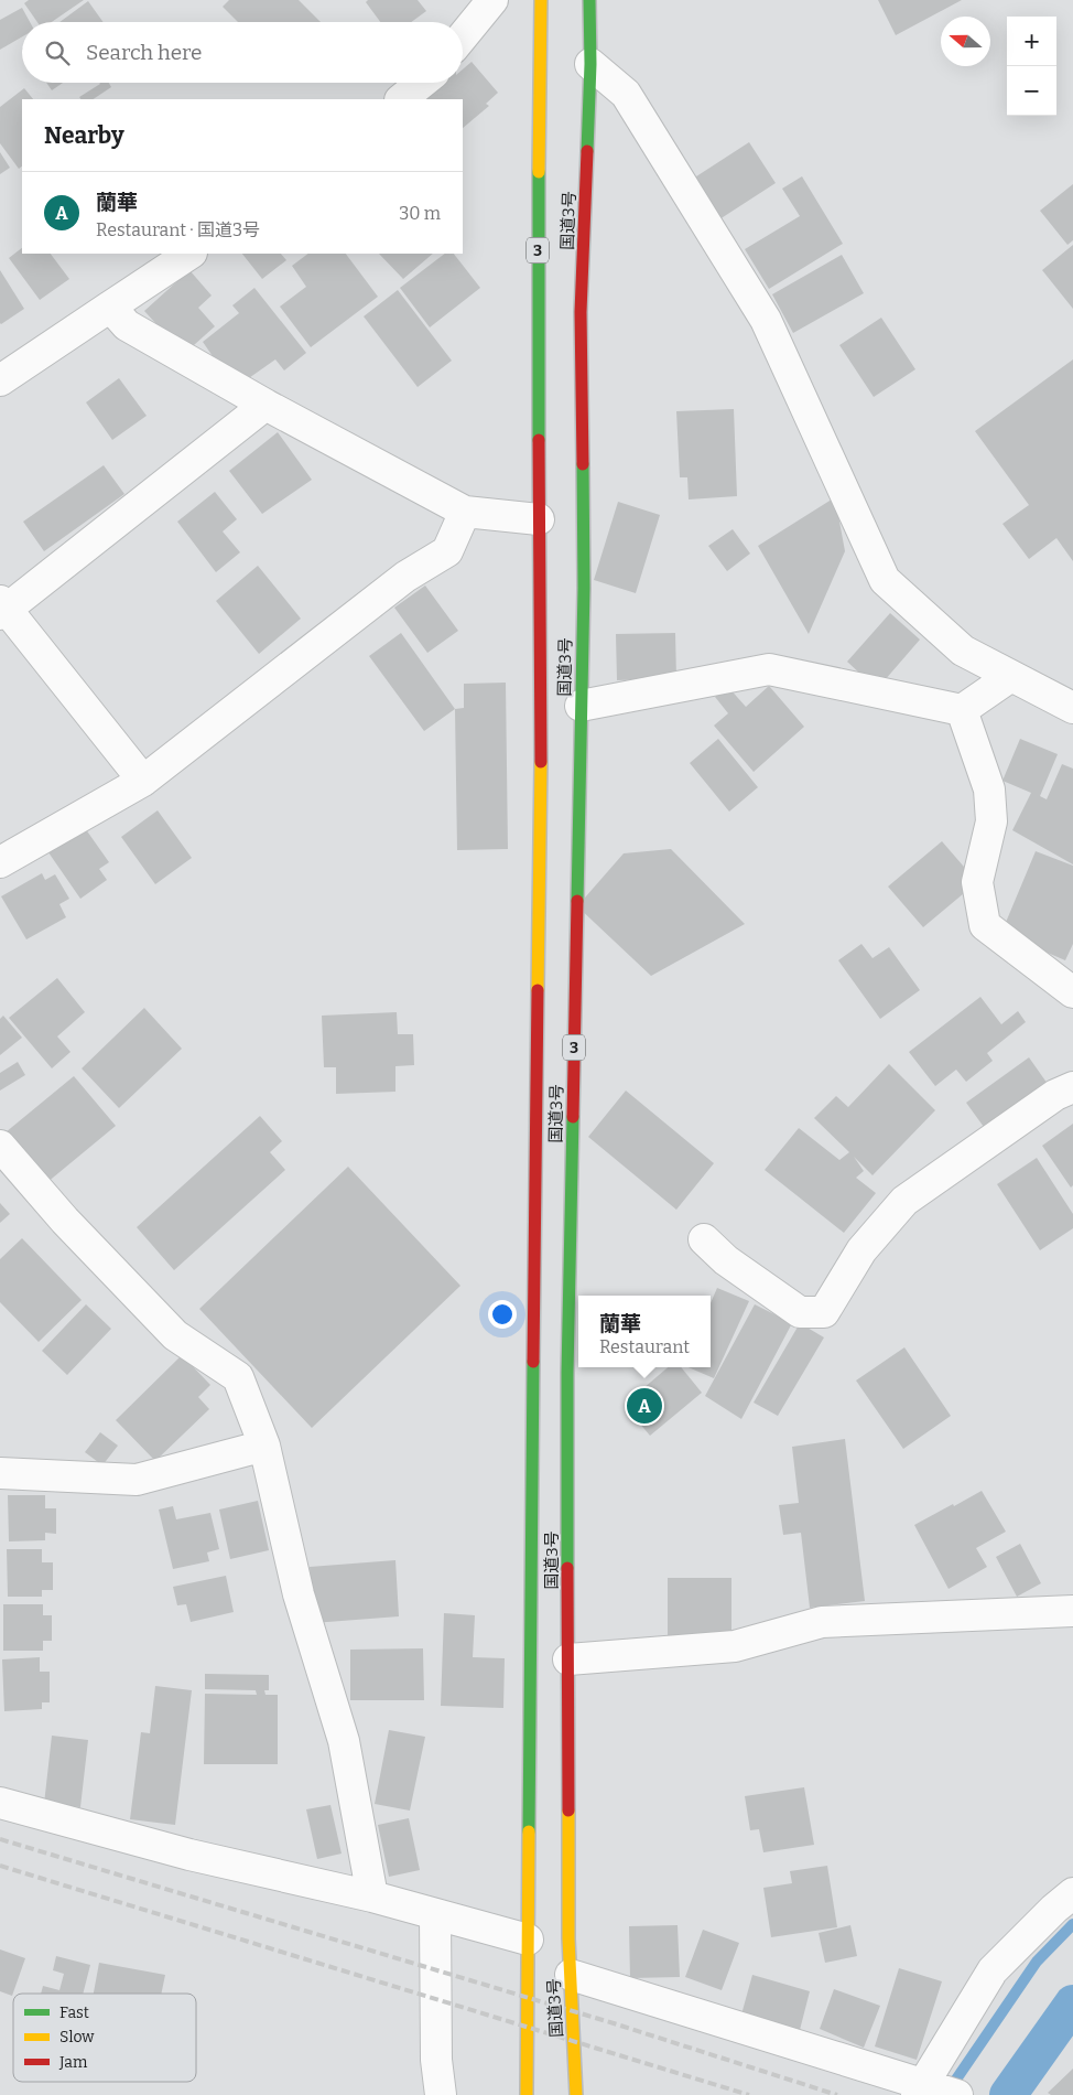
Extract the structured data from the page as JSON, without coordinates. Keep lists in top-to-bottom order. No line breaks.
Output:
{"streets":{"highway":["国道3号","3"]},"legend":["Fast","Slow","Jam"],"north":"left","page":{"map_buttons":["+","−"],"search":"Search here","heading":"Nearby","list":[{"mark":"A","name":"蘭華","note":"Restaurant · 国道3号","value":"30 m"}],"popup":["蘭華","Restaurant"],"pins":"A"}}
